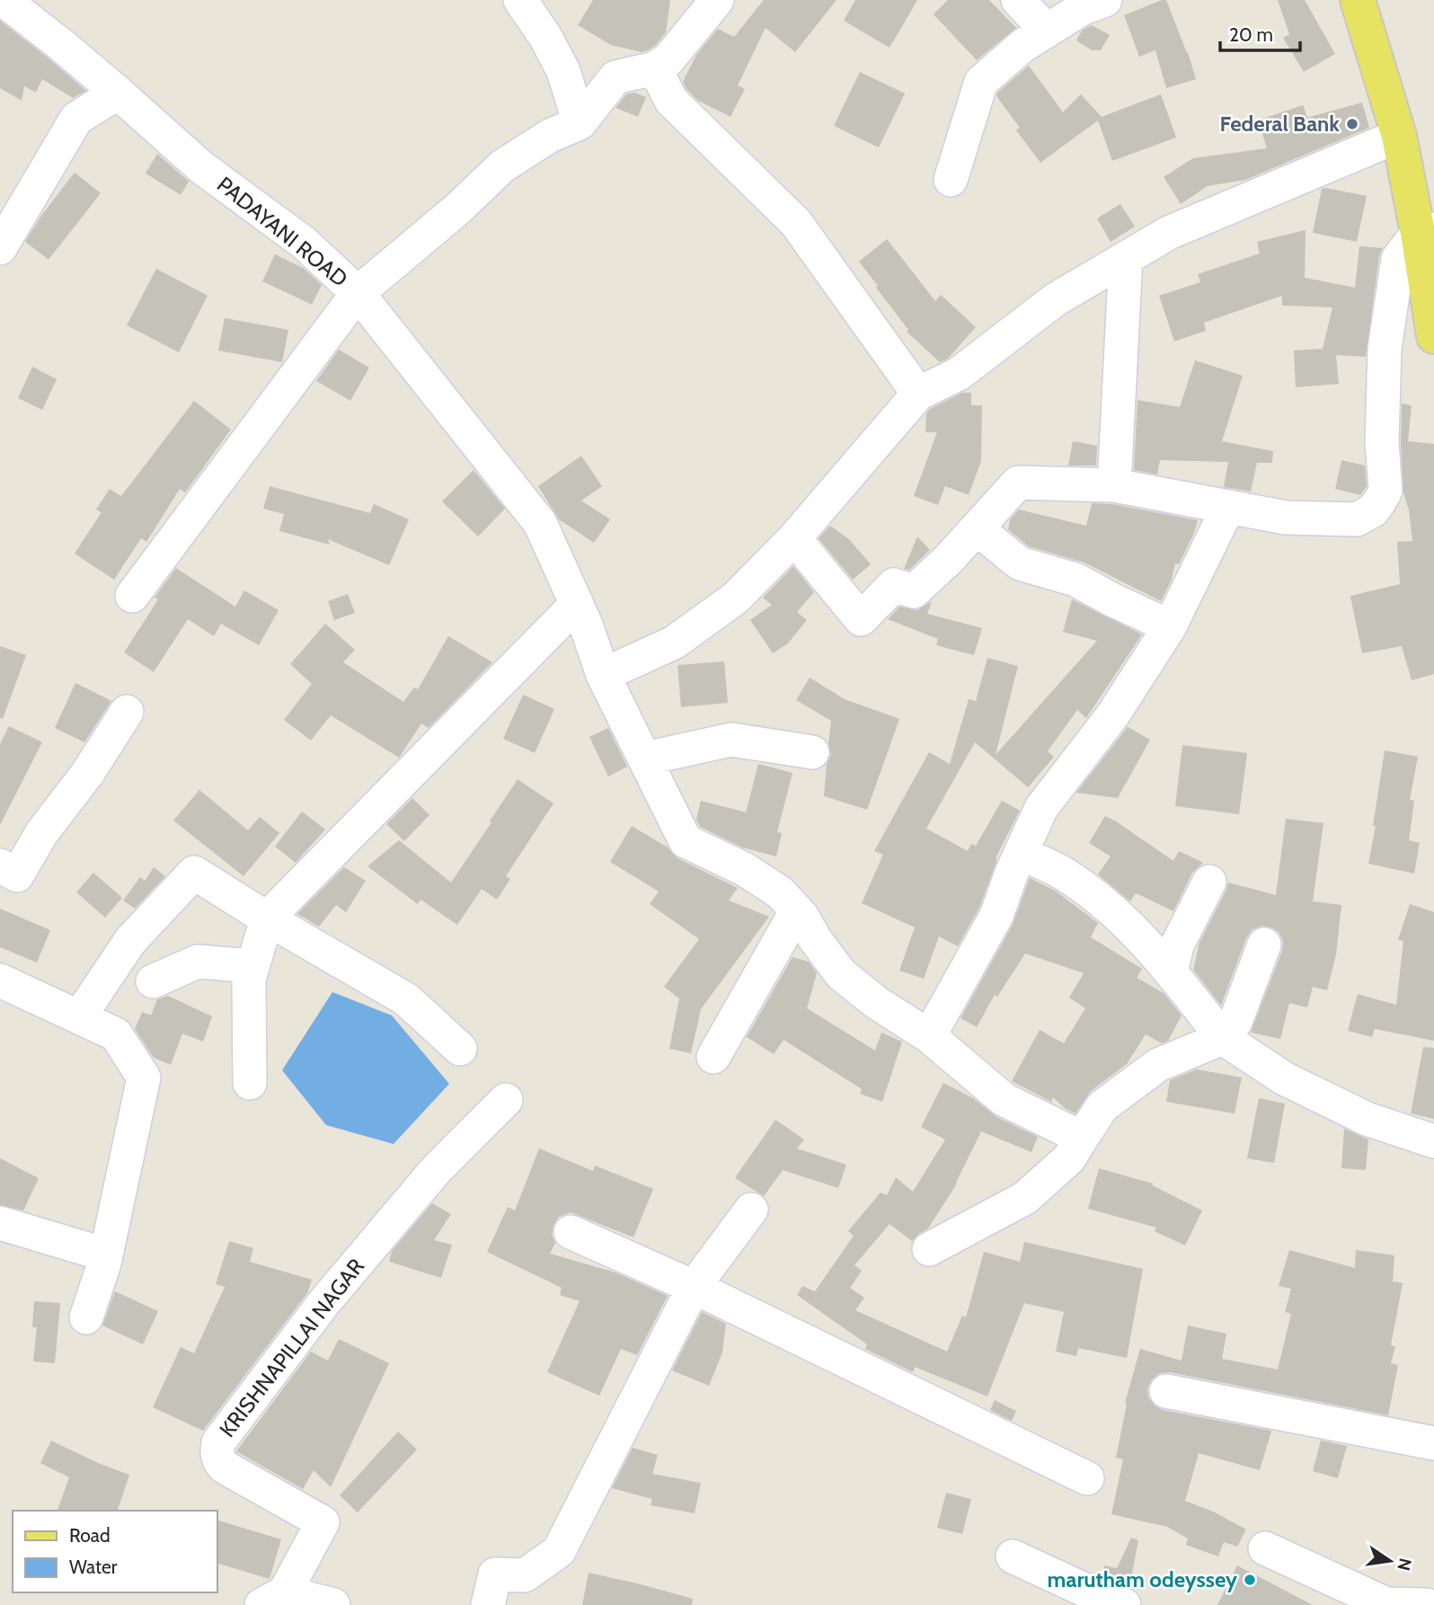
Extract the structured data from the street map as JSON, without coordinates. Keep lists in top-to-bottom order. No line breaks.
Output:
{"streets":{"street":["PADAYANI ROAD","KRISHNAPILLAI NAGAR"]},"places":["Federal Bank","marutham odeyssey"],"legend":["Road","Water"],"scale_bar":"20 m","north":"right"}
